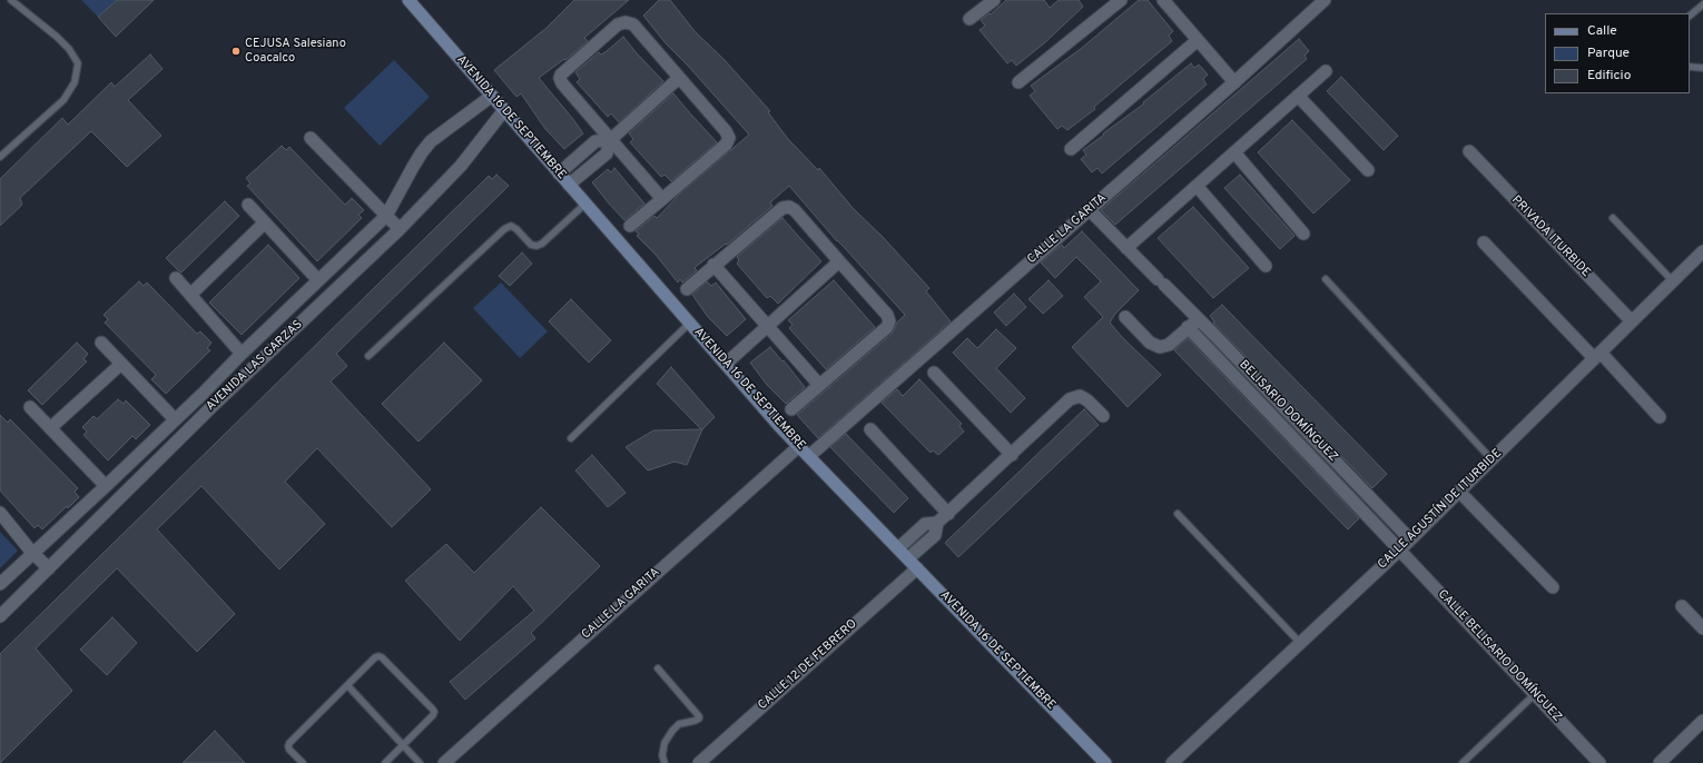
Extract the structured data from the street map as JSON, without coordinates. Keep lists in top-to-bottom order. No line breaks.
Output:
{"streets":{"main road":["AVENIDA 16 DE SEPTIEMBRE"],"street":["CALLE LA GARITA","PRIVADA ITURBIDE","AVENIDA LAS GARZAS","BELISARIO DOMÍNGUEZ","CALLE AGUSTÍN DE ITURBIDE","CALLE BELISARIO DOMÍNGUEZ","CALLE 12 DE FEBRERO"]},"crossings":[["AVENIDA 16 DE SEPTIEMBRE","CALLE LA GARITA"],["AVENIDA 16 DE SEPTIEMBRE","AVENIDA LAS GARZAS"],["AVENIDA 16 DE SEPTIEMBRE","CALLE 12 DE FEBRERO"],["CALLE LA GARITA","BELISARIO DOMÍNGUEZ"],["PRIVADA ITURBIDE","CALLE AGUSTÍN DE ITURBIDE"],["BELISARIO DOMÍNGUEZ","CALLE AGUSTÍN DE ITURBIDE"],["BELISARIO DOMÍNGUEZ","CALLE BELISARIO DOMÍNGUEZ"],["CALLE AGUSTÍN DE ITURBIDE","CALLE BELISARIO DOMÍNGUEZ"]],"places":["CEJUSA Salesiano Coacalco"],"legend":["Calle","Parque","Edificio"]}
